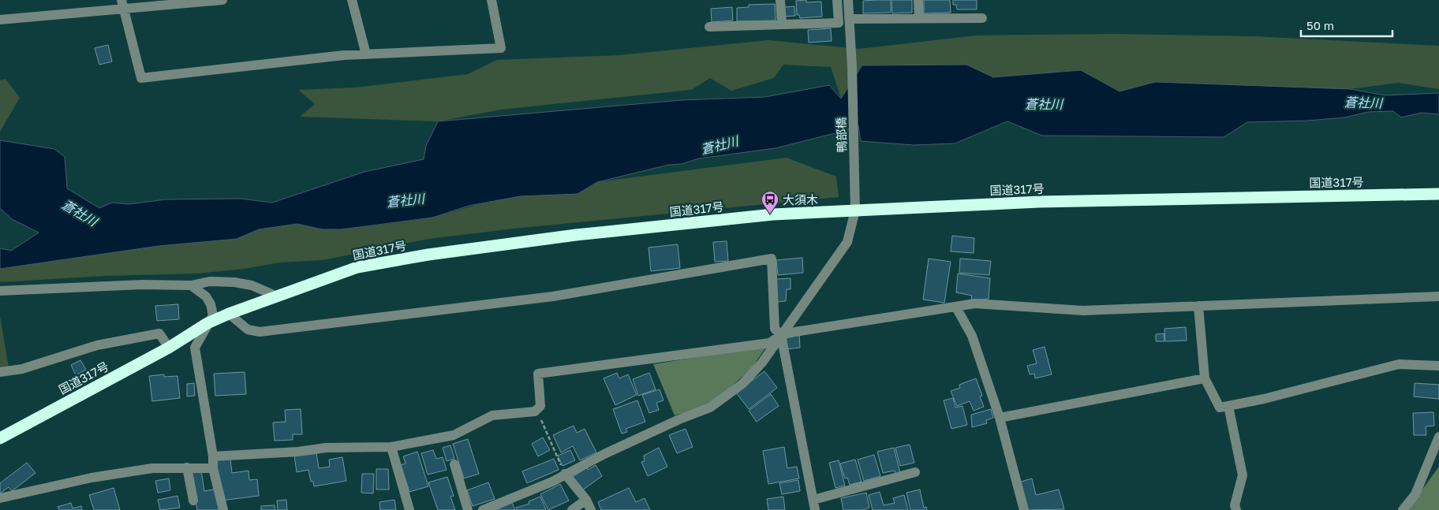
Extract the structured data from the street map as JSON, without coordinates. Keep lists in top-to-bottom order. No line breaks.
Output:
{"streets":{"highway":["国道317号"],"street":["鴨部橋"]},"crossings":[["鴨部橋","国道317号"]],"water":["蒼社川"],"places":{"bus stop":["大須木"]},"scale_bar":"50 m"}
